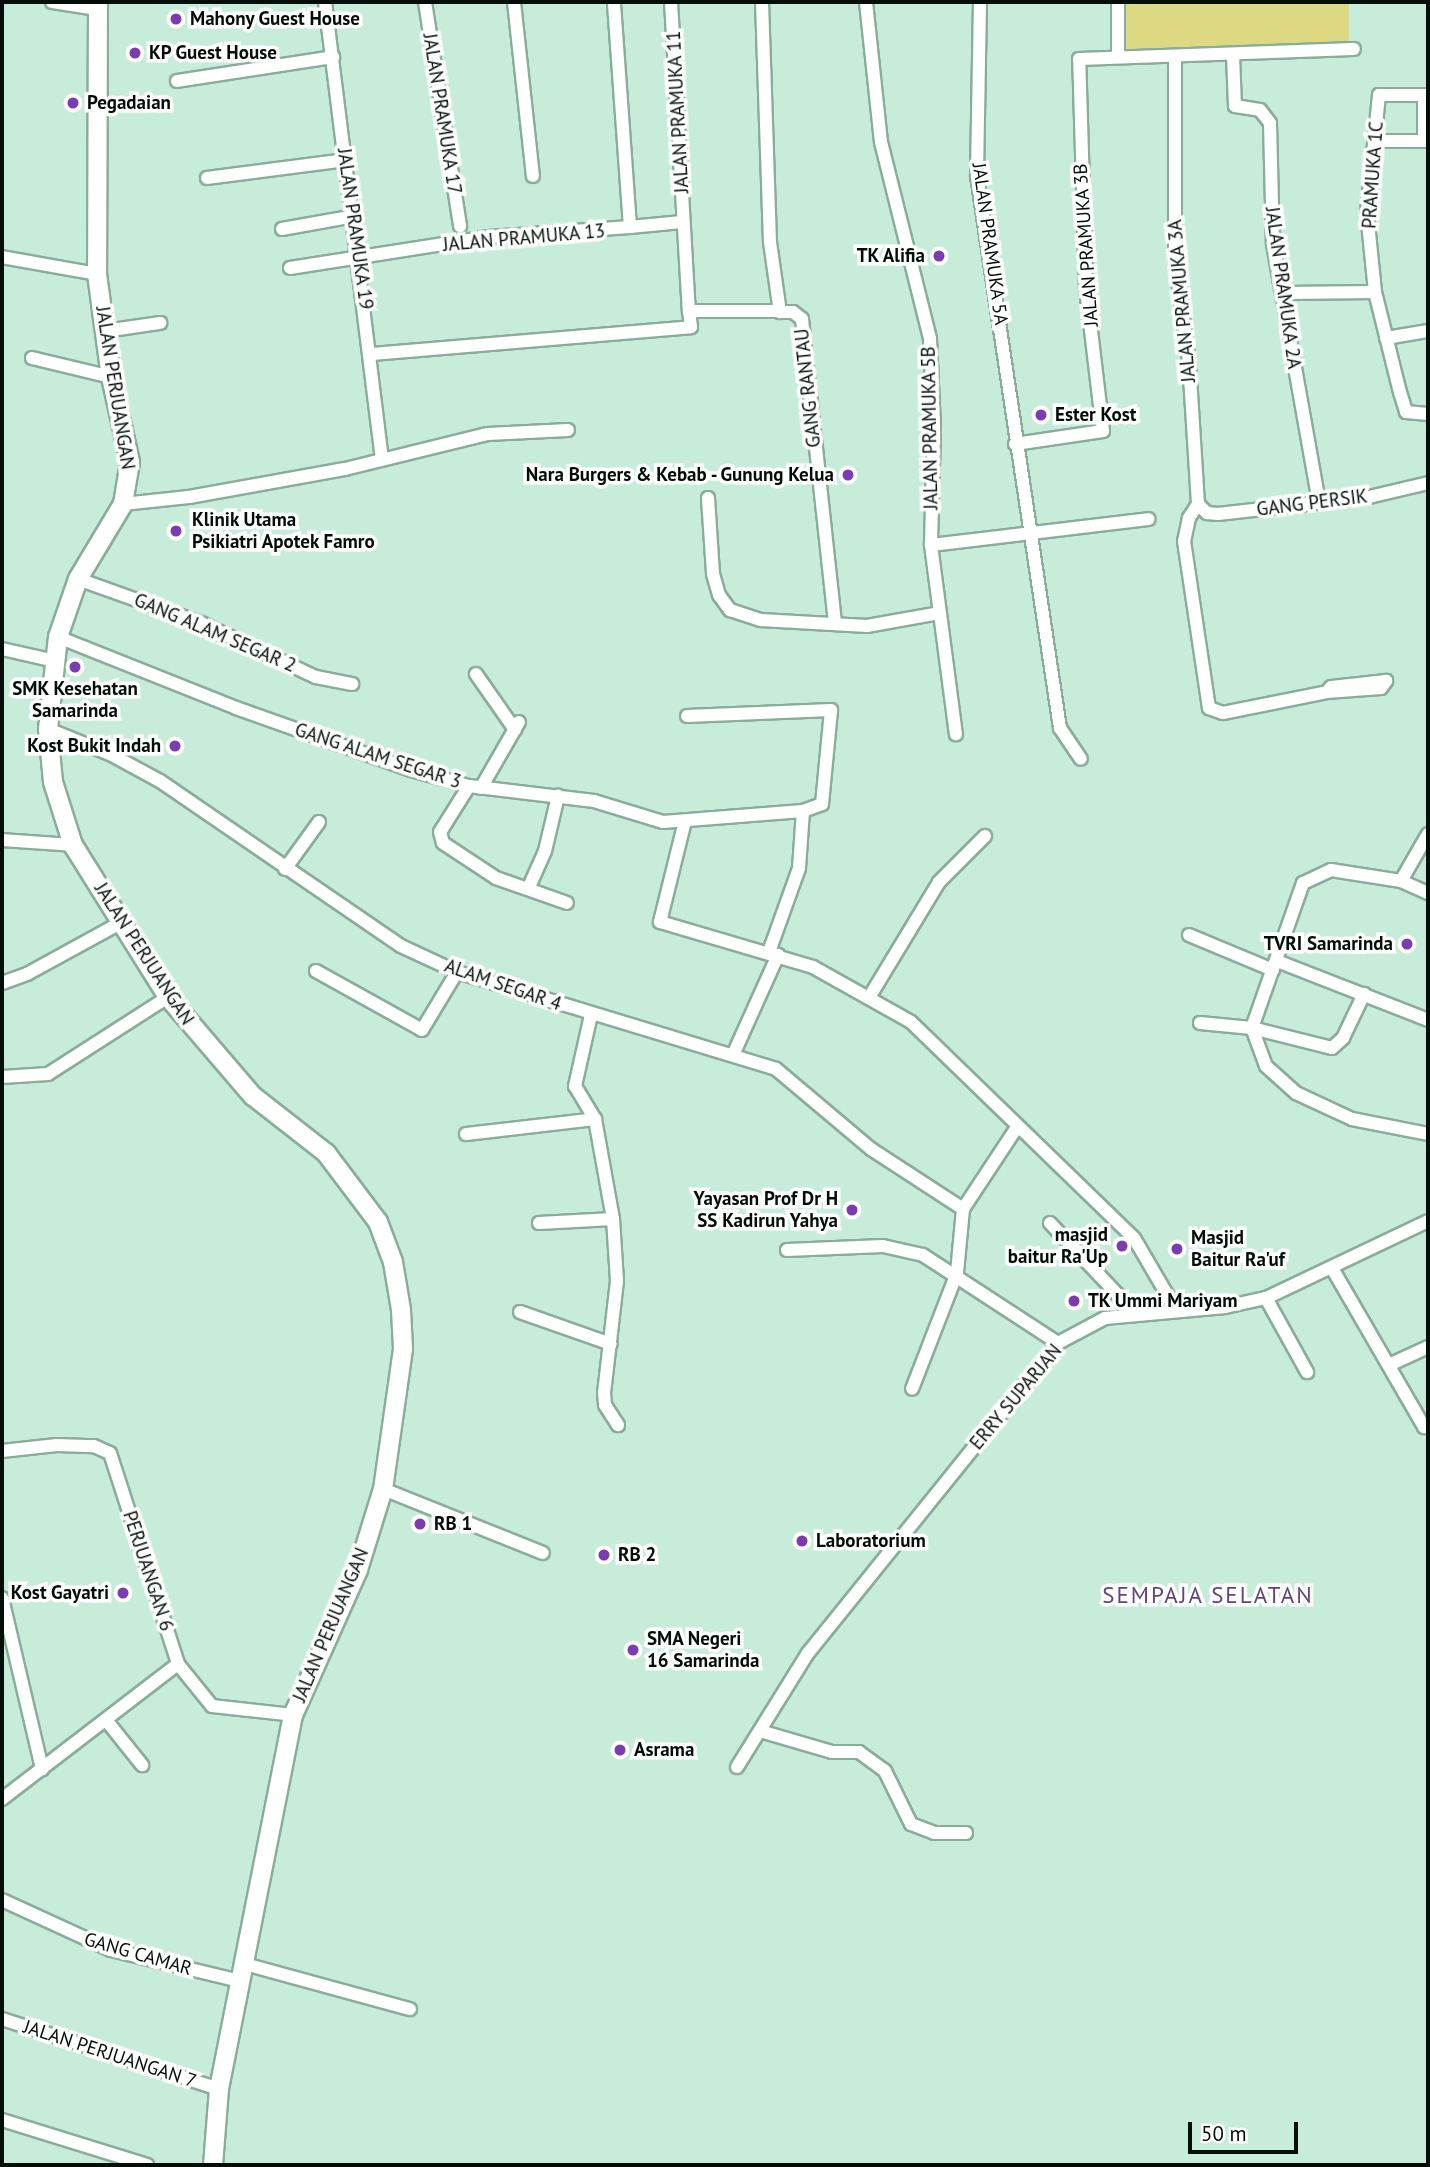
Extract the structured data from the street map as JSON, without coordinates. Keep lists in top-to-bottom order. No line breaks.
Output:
{"streets":{"street":["JALAN PRAMUKA 11","JALAN PRAMUKA 17","PRAMUKA 1C","JALAN PRAMUKA 19","JALAN PRAMUKA 13","JALAN PRAMUKA 5A","JALAN PRAMUKA 3B","JALAN PRAMUKA 2A","JALAN PRAMUKA 3A","JALAN PERJUANGAN","GANG RANTAU","JALAN PRAMUKA 5B","GANG PERSIK","GANG ALAM SEGAR 2","GANG ALAM SEGAR 3","ALAM SEGAR 4","ERRY SUPARJAN","PERJUANGAN 6","GANG CAMAR","JALAN PERJUANGAN 7"]},"crossings":[["JALAN PRAMUKA 11","JALAN PRAMUKA 19"],["JALAN PRAMUKA 19","JALAN PRAMUKA 13"],["JALAN PRAMUKA 5A","JALAN PRAMUKA 3B"],["JALAN PRAMUKA 2A","GANG PERSIK"],["JALAN PRAMUKA 3A","GANG PERSIK"],["JALAN PERJUANGAN","GANG ALAM SEGAR 2"],["JALAN PERJUANGAN","GANG ALAM SEGAR 3"],["JALAN PERJUANGAN","ALAM SEGAR 4"],["JALAN PERJUANGAN","PERJUANGAN 6"],["JALAN PERJUANGAN","GANG CAMAR"],["JALAN PERJUANGAN","JALAN PERJUANGAN 7"]],"districts":["SEMPAJA SELATAN"],"places":["Mahony Guest House","KP Guest House","Pegadaian","TK Alifia","Ester Kost","Nara Burgers & Kebab - Gunung Kelua","Klinik Utama Psikiatri Apotek Famro","SMK Kesehatan Samarinda","Kost Bukit Indah","TVRI Samarinda","Yayasan Prof Dr H SS Kadirun Yahya","masjid baitur Ra'Up","Masjid Baitur Ra'uf","TK Ummi Mariyam","RB 1","Laboratorium","RB 2","Kost Gayatri","SMA Negeri 16 Samarinda","Asrama"],"scale_bar":"50 m"}
